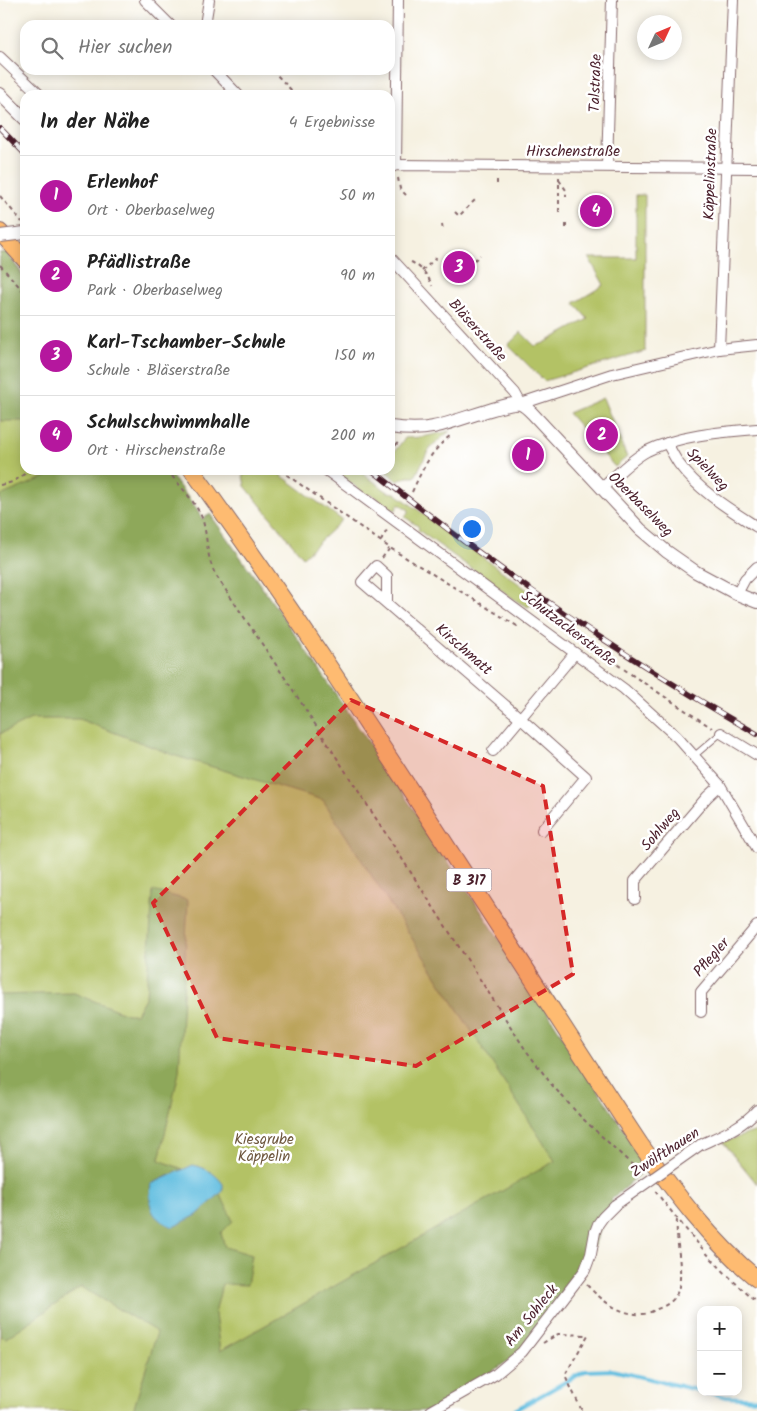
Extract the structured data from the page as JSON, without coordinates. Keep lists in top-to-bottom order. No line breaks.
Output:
{"streets":{"main road":["B 317"],"street":["Talstraße","Hirschenstraße","Käppelinstraße","Bläserstraße","Spielweg","Oberbaselweg","Schutzackerstraße","Kirschmatt","Sohlweg","Pflegler","Zwölfthauen","Am Sohleck"]},"crossings":[["Talstraße","Hirschenstraße"],["Hirschenstraße","Käppelinstraße"],["Bläserstraße","Oberbaselweg"],["Spielweg","Oberbaselweg"],["Schutzackerstraße","Sohlweg"],["Zwölfthauen","Am Sohleck"]],"parks":["Kiesgrube Käppelin"],"north":"top right","page":{"search":"Hier suchen","heading":["In der Nähe","4 Ergebnisse"],"list":[{"mark":"1","name":"Erlenhof","note":"Ort · Oberbaselweg","value":"50 m"},{"mark":"2","name":"Pfädlistraße","note":"Park · Oberbaselweg","value":"90 m"},{"mark":"3","name":"Karl-Tschamber-Schule","note":"Schule · Bläserstraße","value":"150 m"},{"mark":"4","name":"Schulschwimmhalle","note":"Ort · Hirschenstraße","value":"200 m"}],"pins":["4","3","2","1"],"map_buttons":["+","−"]}}
